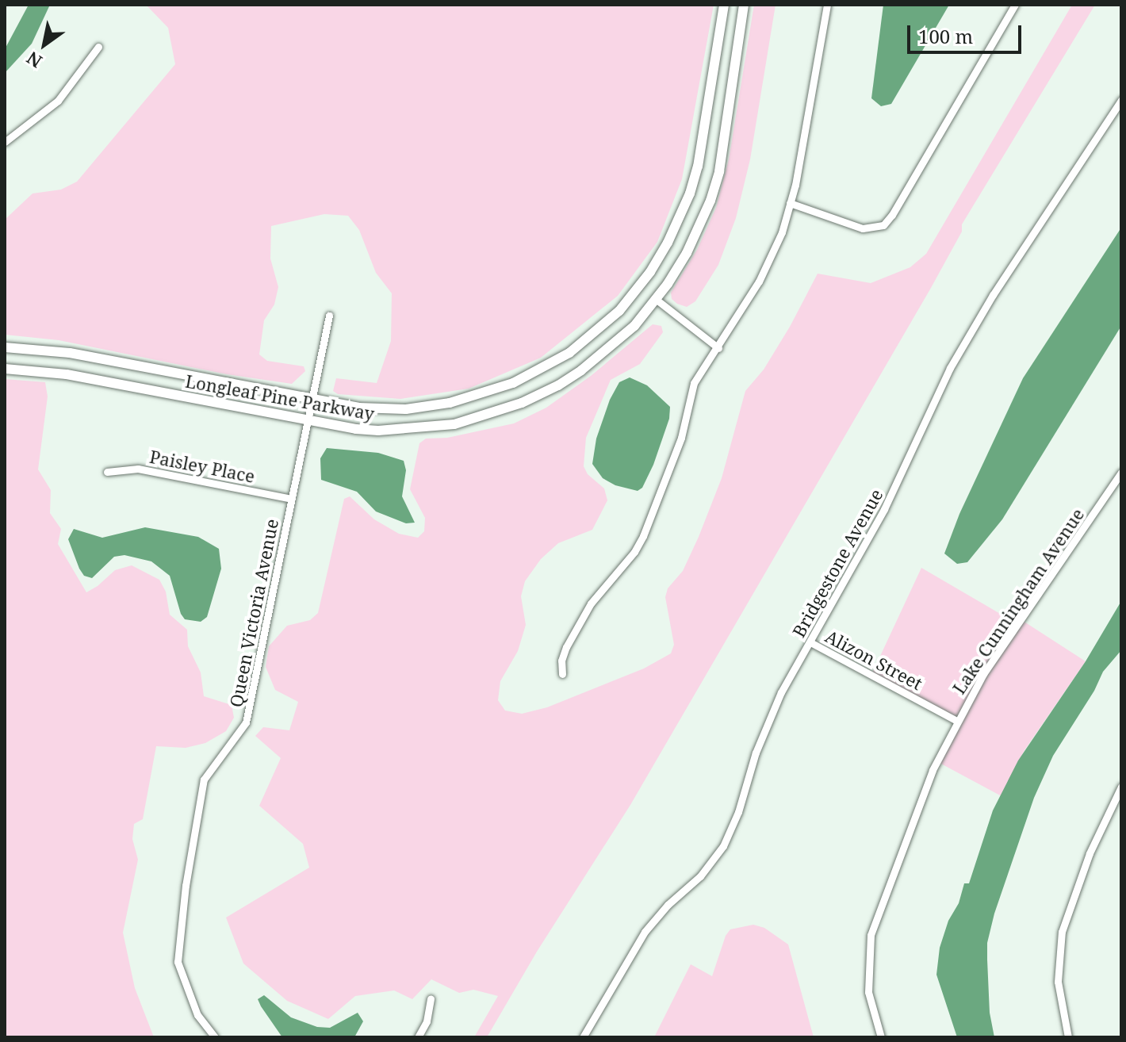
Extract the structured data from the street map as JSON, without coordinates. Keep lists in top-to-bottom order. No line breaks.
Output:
{"streets":{"main road":["Longleaf Pine Parkway"],"street":["Paisley Place","Bridgestone Avenue","Lake Cunningham Avenue","Queen Victoria Avenue","Alizon Street"]},"crossings":[["Longleaf Pine Parkway","Queen Victoria Avenue"],["Paisley Place","Queen Victoria Avenue"],["Bridgestone Avenue","Alizon Street"],["Lake Cunningham Avenue","Alizon Street"]],"scale_bar":"100 m","north":"bottom left"}
